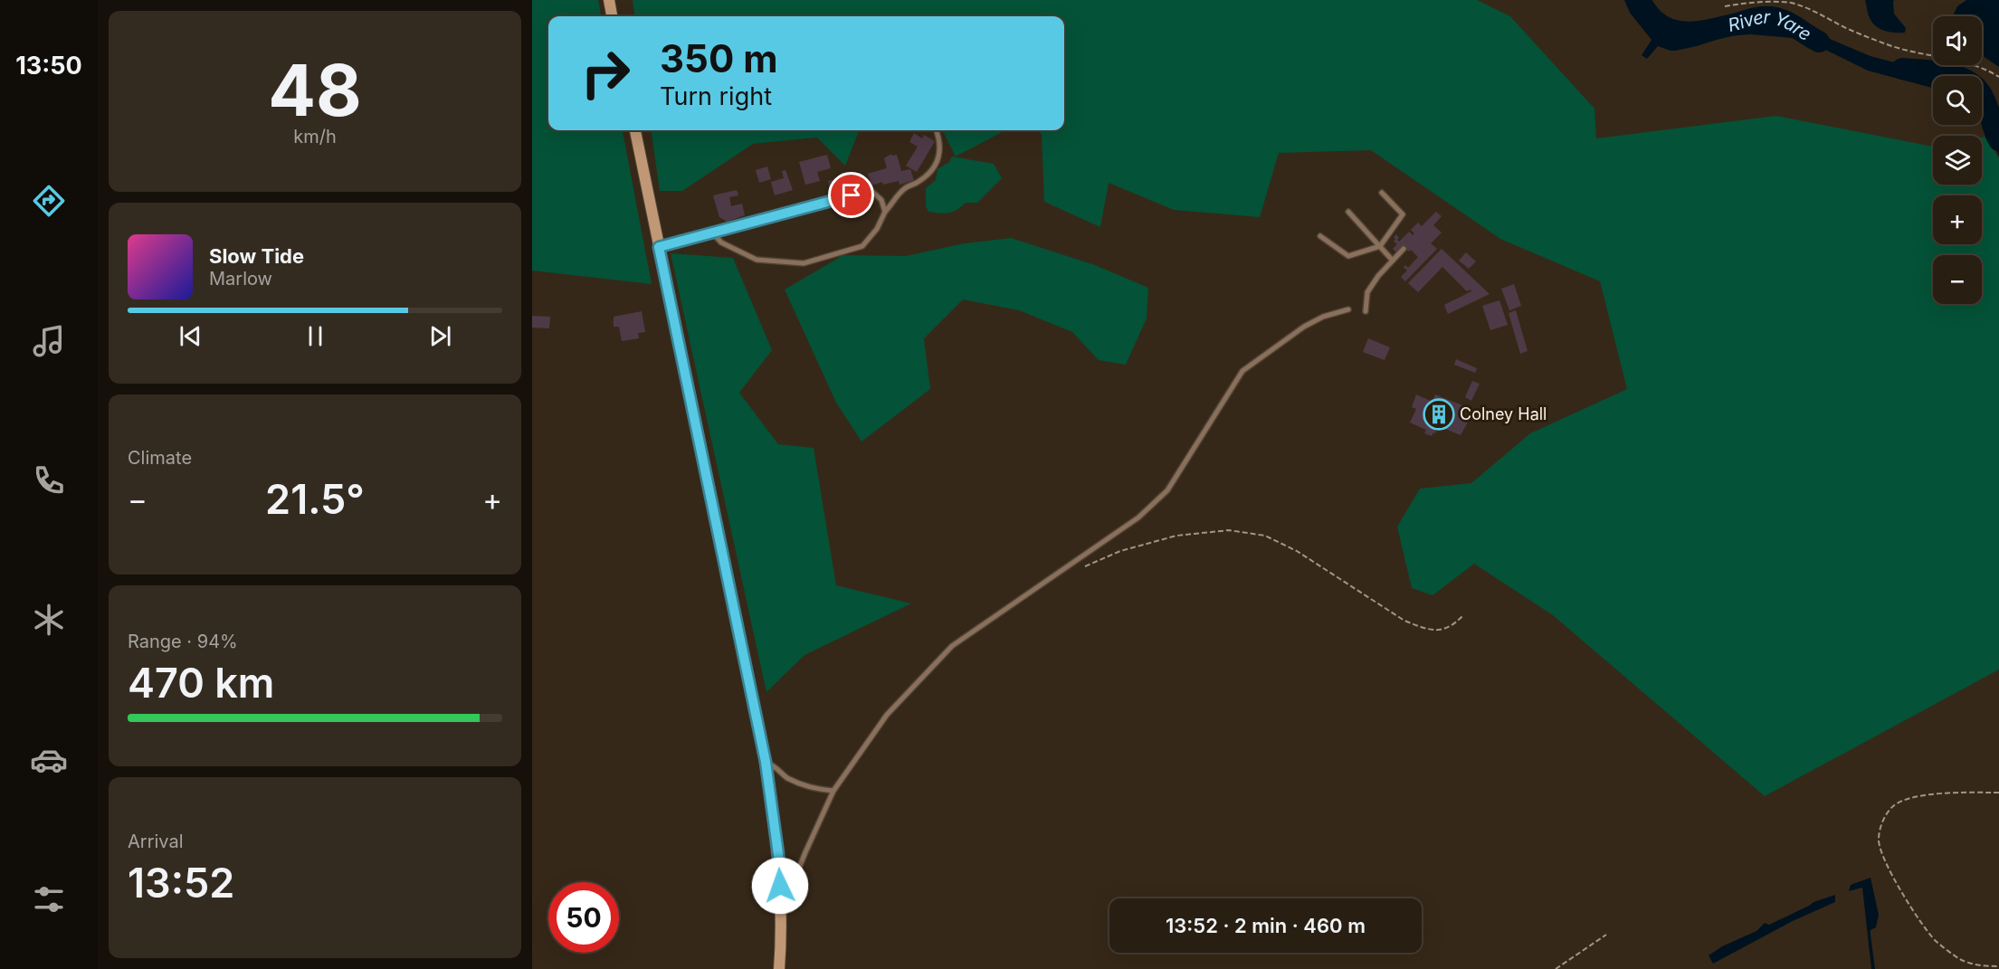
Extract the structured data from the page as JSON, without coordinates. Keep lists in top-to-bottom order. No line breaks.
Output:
{"water":["River Yare"],"places":{"building":["Colney Hall"]},"page":{"tabs":"13:50","tile":[["48","km/h"],"Climate",["Range · 94%","470 km"],["Arrival","13:52"]],"map_buttons":["+","−"],"turn":["350 m","Turn right"],"song":["Slow Tide","Marlow"],"heat":["−","21.5°","+"],"limit":"50","trip":"13:52 · 2 min · 460 m"}}
